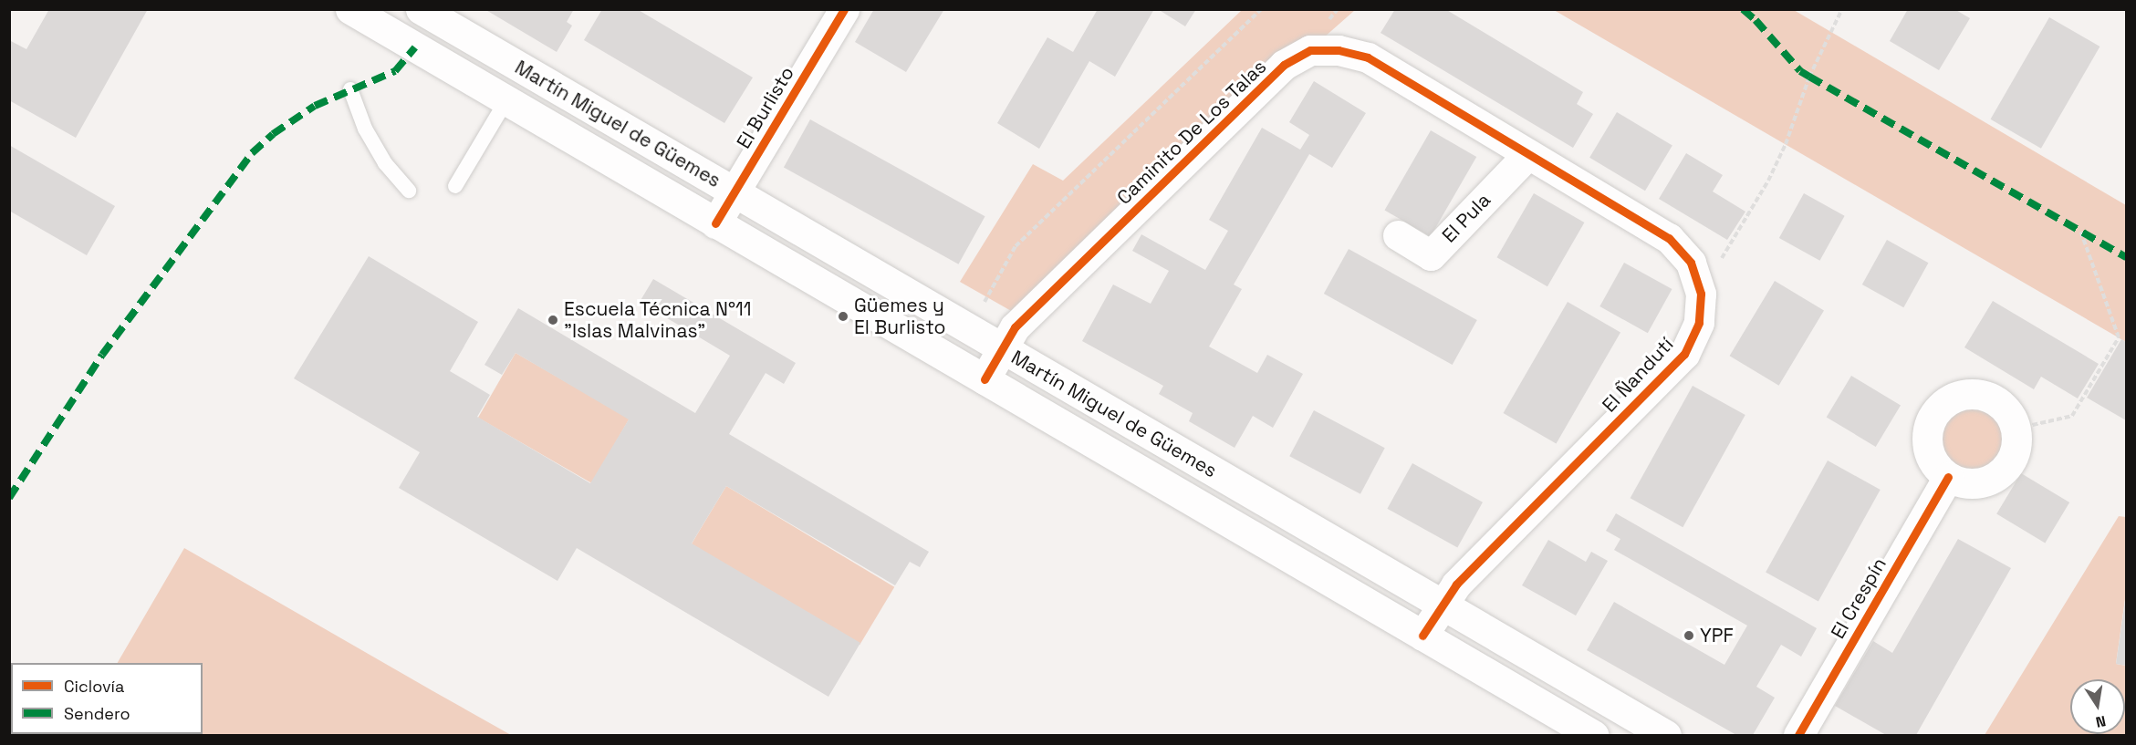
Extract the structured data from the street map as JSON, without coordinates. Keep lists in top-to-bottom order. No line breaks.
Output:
{"streets":{"main road":["El Burlisto","Martín Miguel de Güemes","Caminito De Los Talas","El Pula","El Ñandutí","El Crespín"]},"crossings":[["El Burlisto","Martín Miguel de Güemes"],["Martín Miguel de Güemes","Caminito De Los Talas"],["Martín Miguel de Güemes","El Ñandutí"],["Caminito De Los Talas","El Pula"],["Caminito De Los Talas","El Ñandutí"],["El Pula","El Ñandutí"]],"places":["Güemes y El Burlisto","Escuela Técnica N°11 \"Islas Malvinas\"","YPF"],"legend":["Ciclovía","Sendero"],"north":"bottom"}
